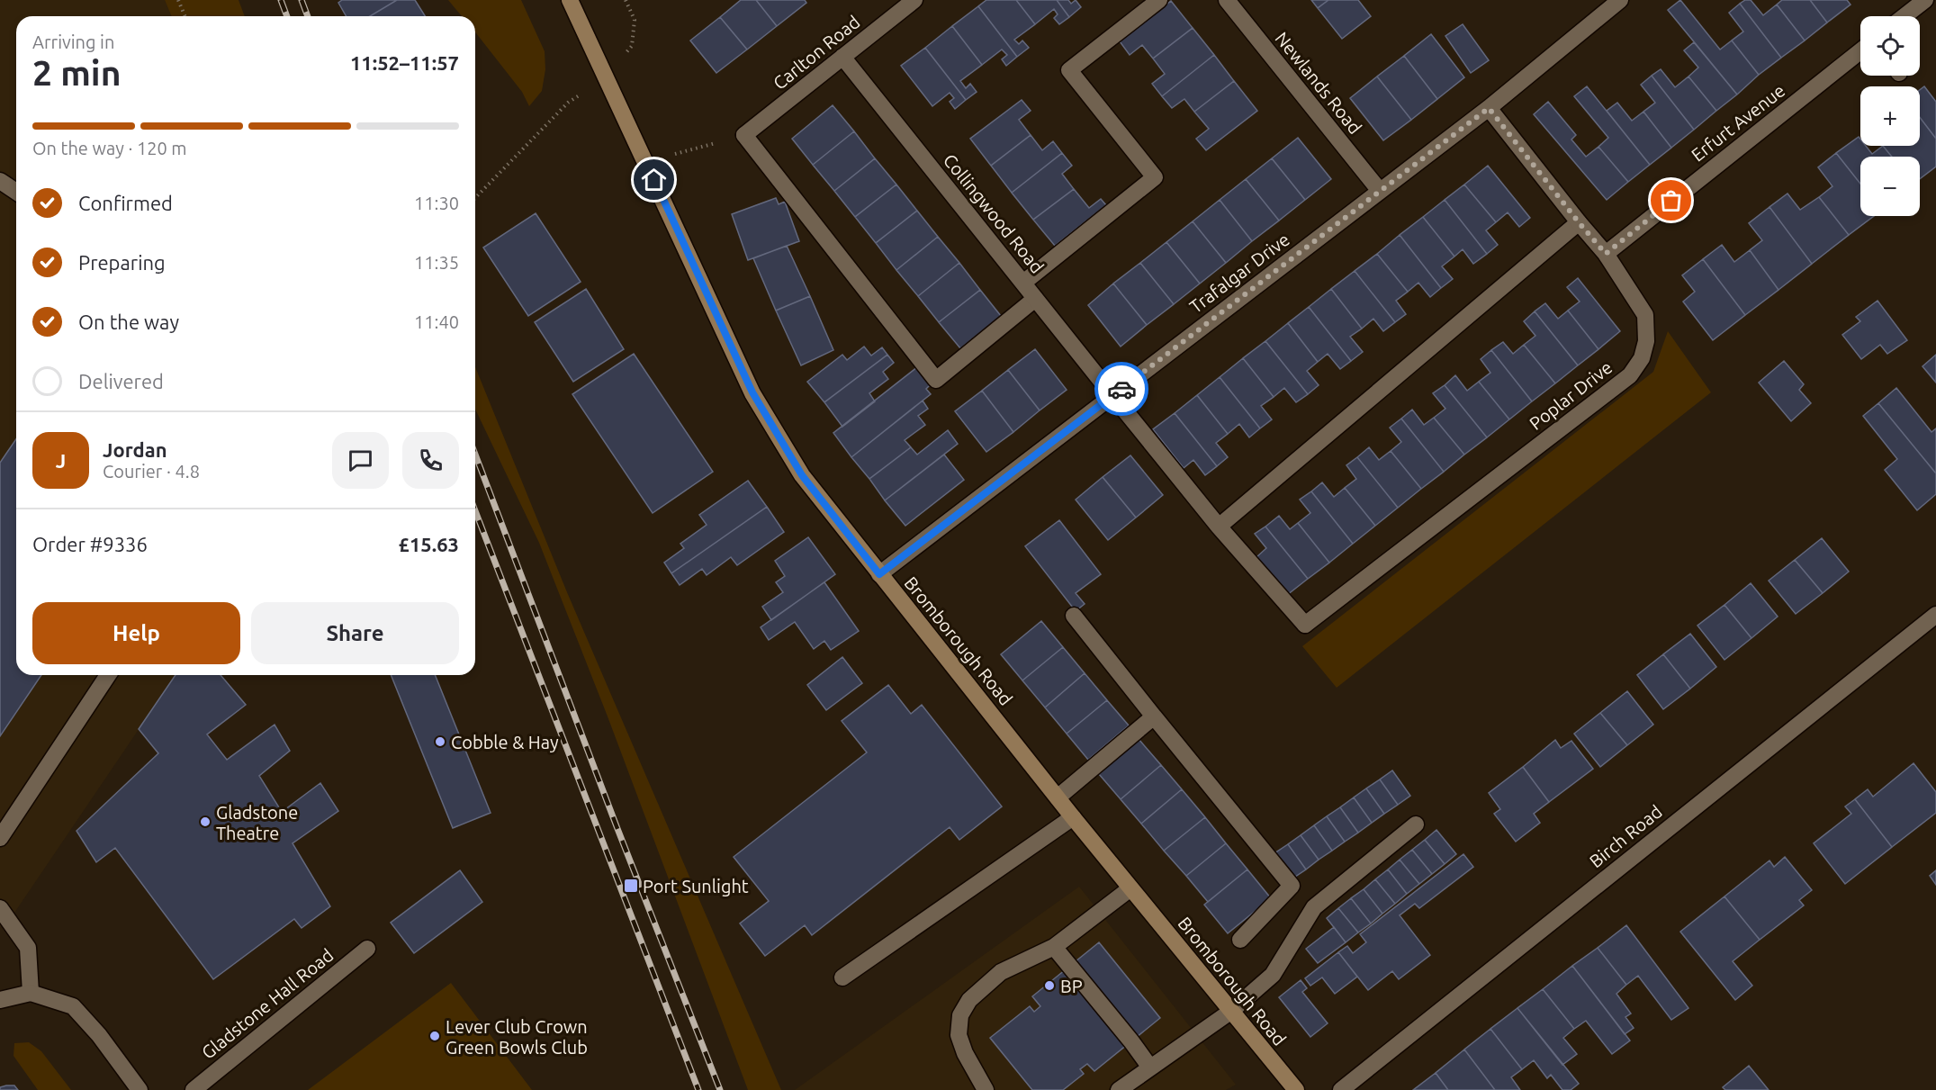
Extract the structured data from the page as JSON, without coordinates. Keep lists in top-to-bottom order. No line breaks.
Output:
{"streets":{"street":["Carlton Road","Newlands Road","Erfurt Avenue","Collingwood Road","Trafalgar Drive","Poplar Drive","Bromborough Road","Birch Road","Gladstone Hall Road"]},"crossings":[["Carlton Road","Collingwood Road"],["Newlands Road","Trafalgar Drive"],["Erfurt Avenue","Poplar Drive"],["Collingwood Road","Trafalgar Drive"],["Collingwood Road","Poplar Drive"],["Trafalgar Drive","Poplar Drive"],["Trafalgar Drive","Bromborough Road"]],"places":{"other":["Cobble & Hay","Gladstone Theatre","BP","Lever Club Crown Green Bowls Club"],"transit":["Port Sunlight"]},"page":{"map_buttons":["+","−"],"heading":["2 min","Arriving in","11:52–11:57"],"panel":["Jordan","Courier · 4.8","Order #9336","£15.63"],"bar":"On the way · 120 m","list":[["Confirmed","11:30"],["Preparing","11:35"],["On the way","11:40"],"Delivered"],"round":"J","buttons":["Help","Share"]}}
